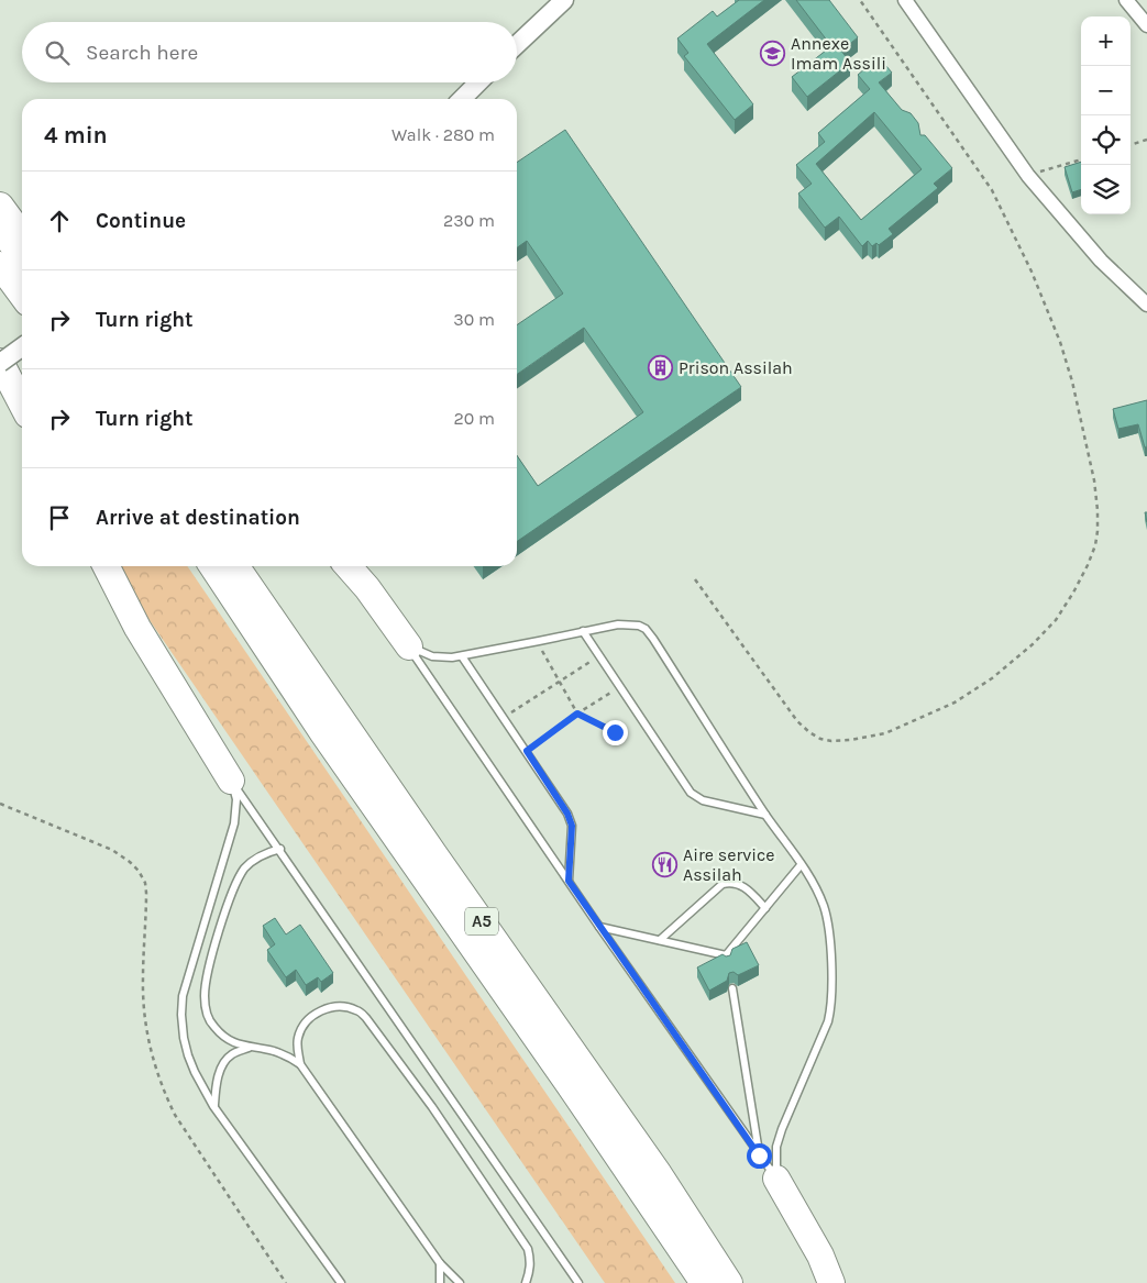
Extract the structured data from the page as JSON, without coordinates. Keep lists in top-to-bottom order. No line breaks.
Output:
{"streets":{"highway":["A5"]},"places":{"school or university":["Annexe Imam Assili"],"building":["Prison Assilah"],"restaurant":["Aire service Assilah"]},"page":{"map_buttons":["+","−"],"search":"Search here","heading":["4 min","Walk · 280 m"],"list":[["Continue","230 m"],["Turn right","30 m"],["Turn right","20 m"],"Arrive at destination"]}}
